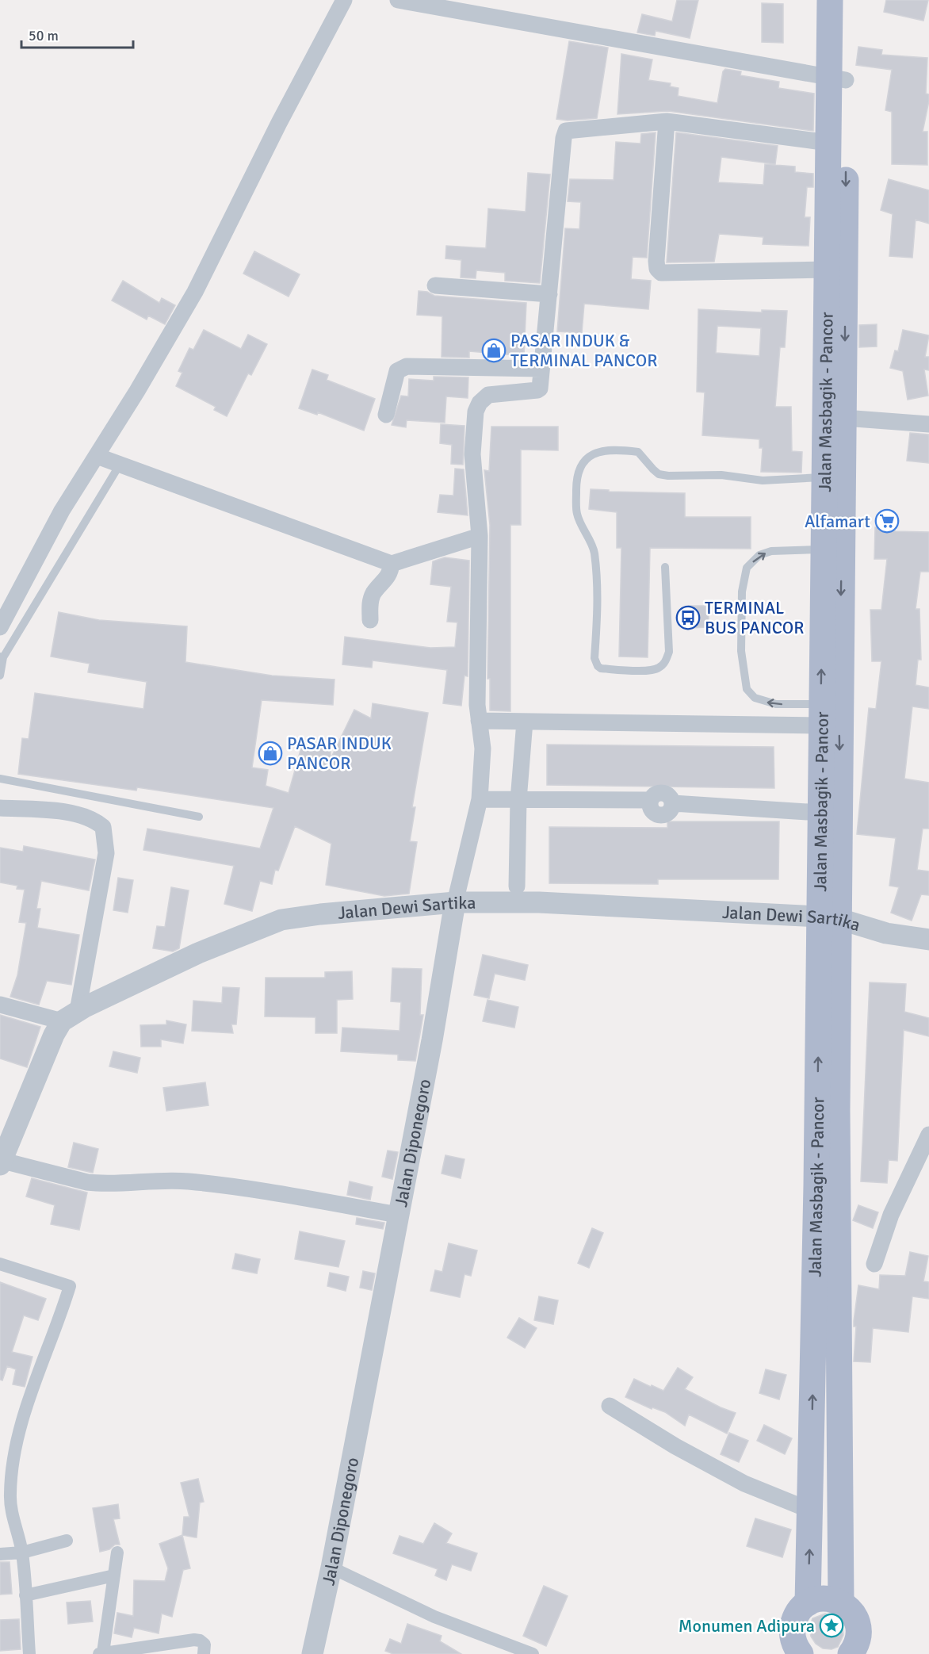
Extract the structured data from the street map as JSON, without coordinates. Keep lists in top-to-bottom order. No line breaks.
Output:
{"streets":{"main road":["Jalan Masbagik - Pancor"],"street":["Jalan Dewi Sartika","Jalan Diponegoro"]},"crossings":[["Jalan Masbagik - Pancor","Jalan Dewi Sartika"],["Jalan Dewi Sartika","Jalan Diponegoro"]],"places":{"shop":["PASAR INDUK & TERMINAL PANCOR","PASAR INDUK PANCOR"],"supermarket":["Alfamart"],"bus stop":["TERMINAL BUS PANCOR"],"place":["Monumen Adipura"]},"scale_bar":"50 m"}
